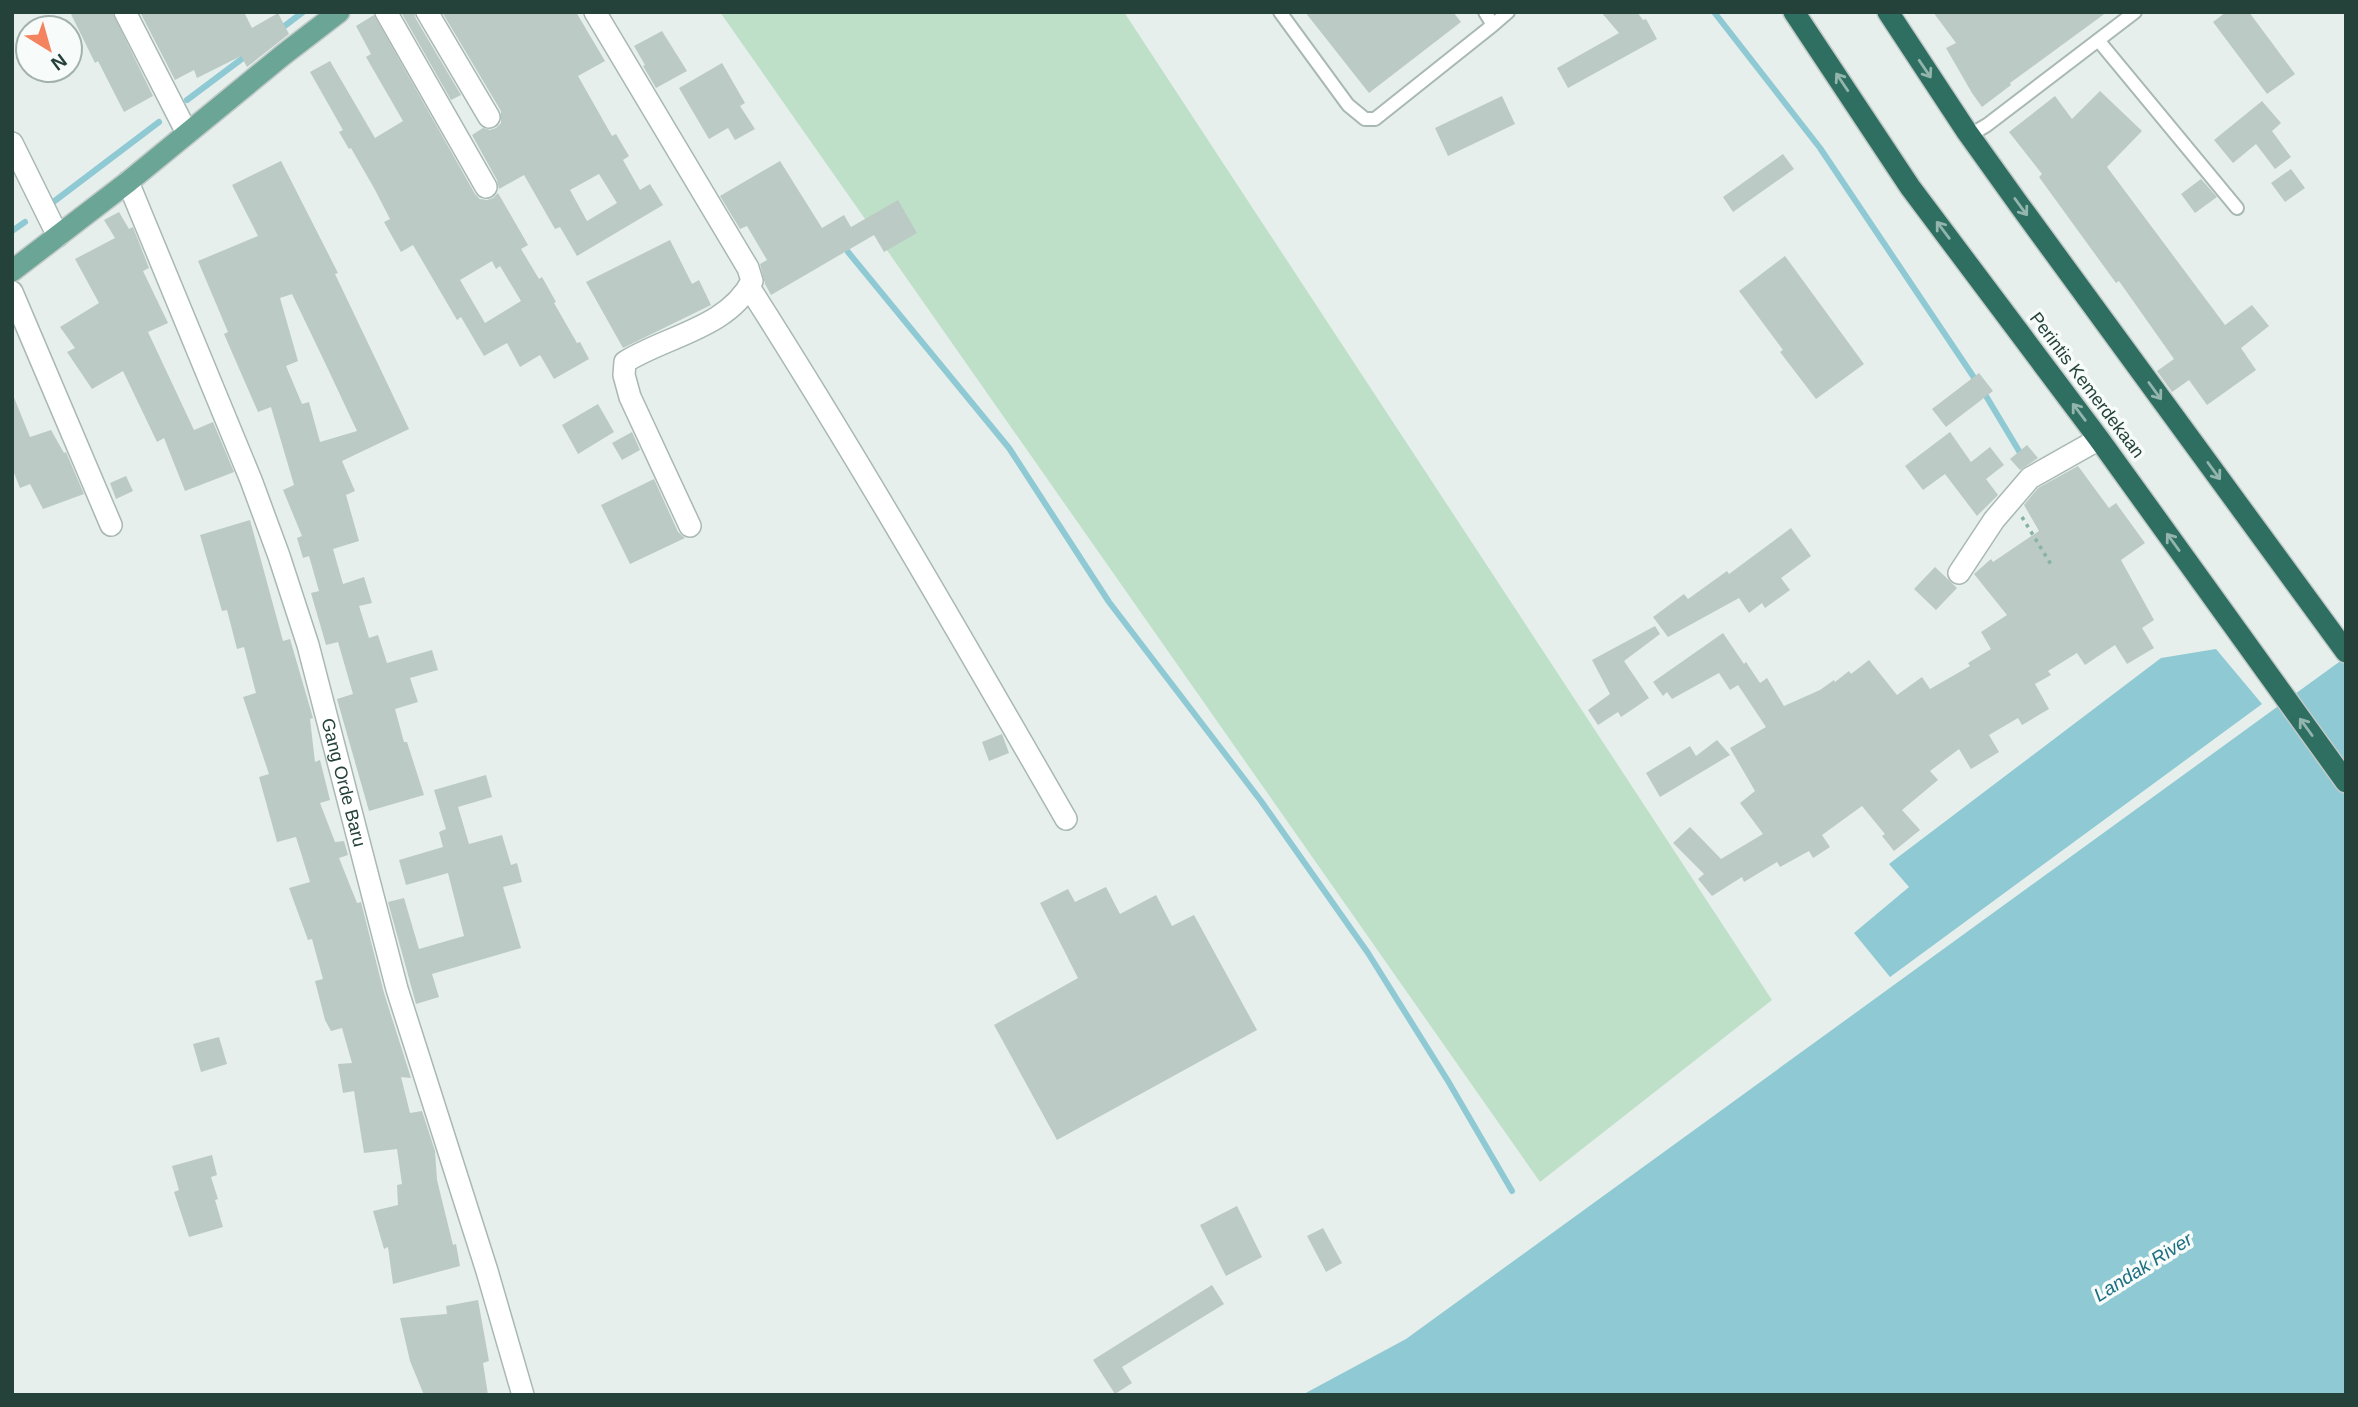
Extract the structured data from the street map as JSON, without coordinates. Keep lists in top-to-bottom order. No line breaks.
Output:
{"streets":{"highway":["Perintis Kemerdekaan"],"street":["Gang Orde Baru"]},"water":["Landak River"],"north":"bottom right"}
